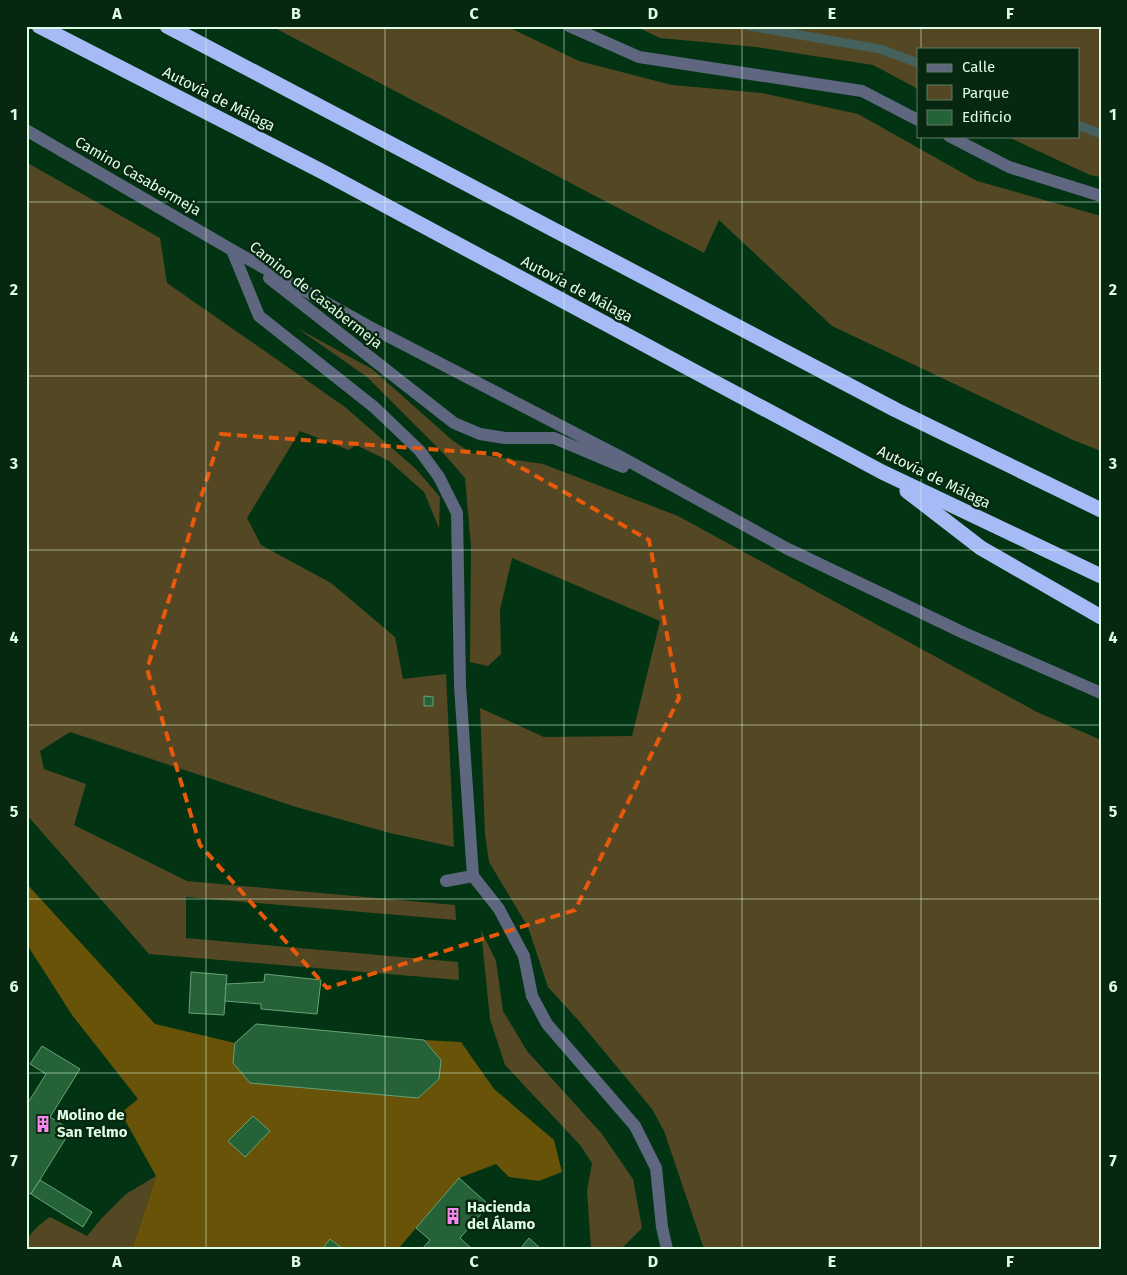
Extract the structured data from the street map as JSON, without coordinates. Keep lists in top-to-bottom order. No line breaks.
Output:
{"streets":{"highway":["Autovía de Málaga"],"street":["Camino Casabermeja","Camino de Casabermeja"]},"crossings":[["Camino Casabermeja","Camino de Casabermeja"]],"places":{"building":["Molino de San Telmo","Hacienda del Álamo"]},"legend":["Calle","Parque","Edificio"],"grid":{"columns":["A","B","C","D","E","F"],"rows":["1","2","3","4","5","6","7"]}}
